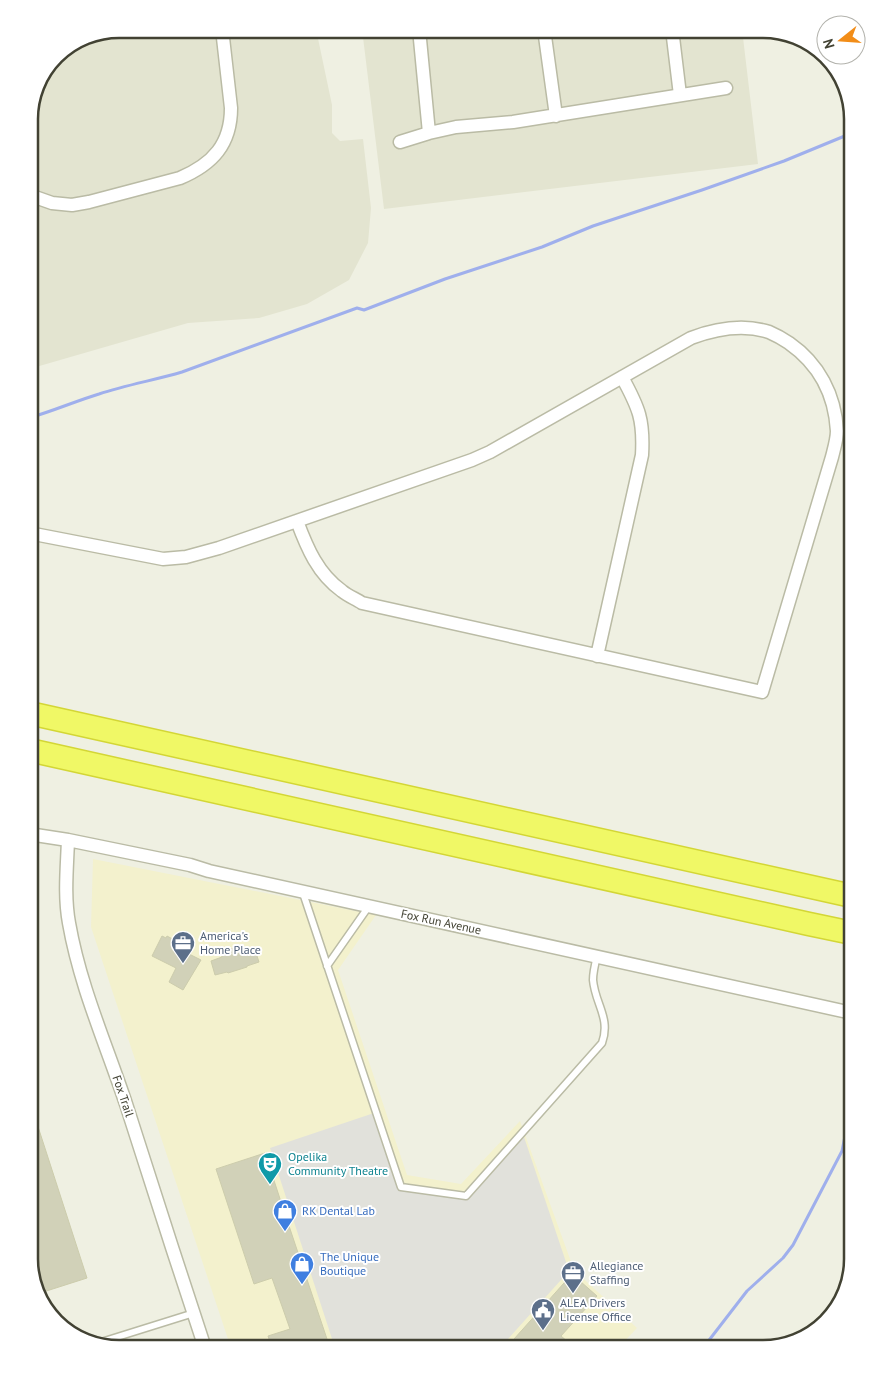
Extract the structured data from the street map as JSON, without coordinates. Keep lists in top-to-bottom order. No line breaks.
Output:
{"streets":{"street":["Fox Run Avenue","Fox Trail"]},"crossings":[["Fox Run Avenue","Fox Trail"]],"places":{"office":["America's Home Place","Allegiance Staffing"],"theatre":["Opelika Community Theatre"],"shop":["RK Dental Lab","The Unique Boutique"],"public building":["ALEA Drivers License Office"]},"north":"left"}
